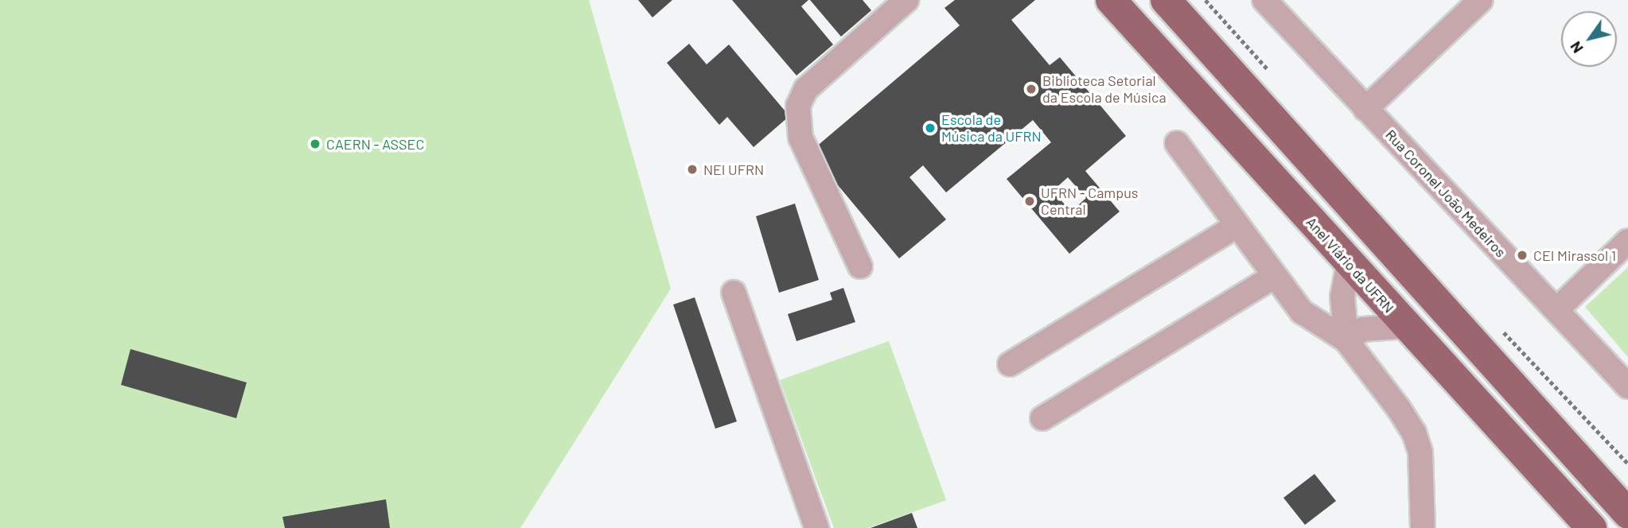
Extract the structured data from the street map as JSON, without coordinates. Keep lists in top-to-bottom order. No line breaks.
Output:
{"streets":{"main road":["Anel Viário da UFRN"],"street":["Rua Coronel João Medeiros"]},"places":["Biblioteca Setorial da Escola de Música","Escola de Música da UFRN","CAERN - ASSEC","NEI UFRN","UFRN - Campus Central","CEI Mirassol 1"],"north":"bottom left"}
